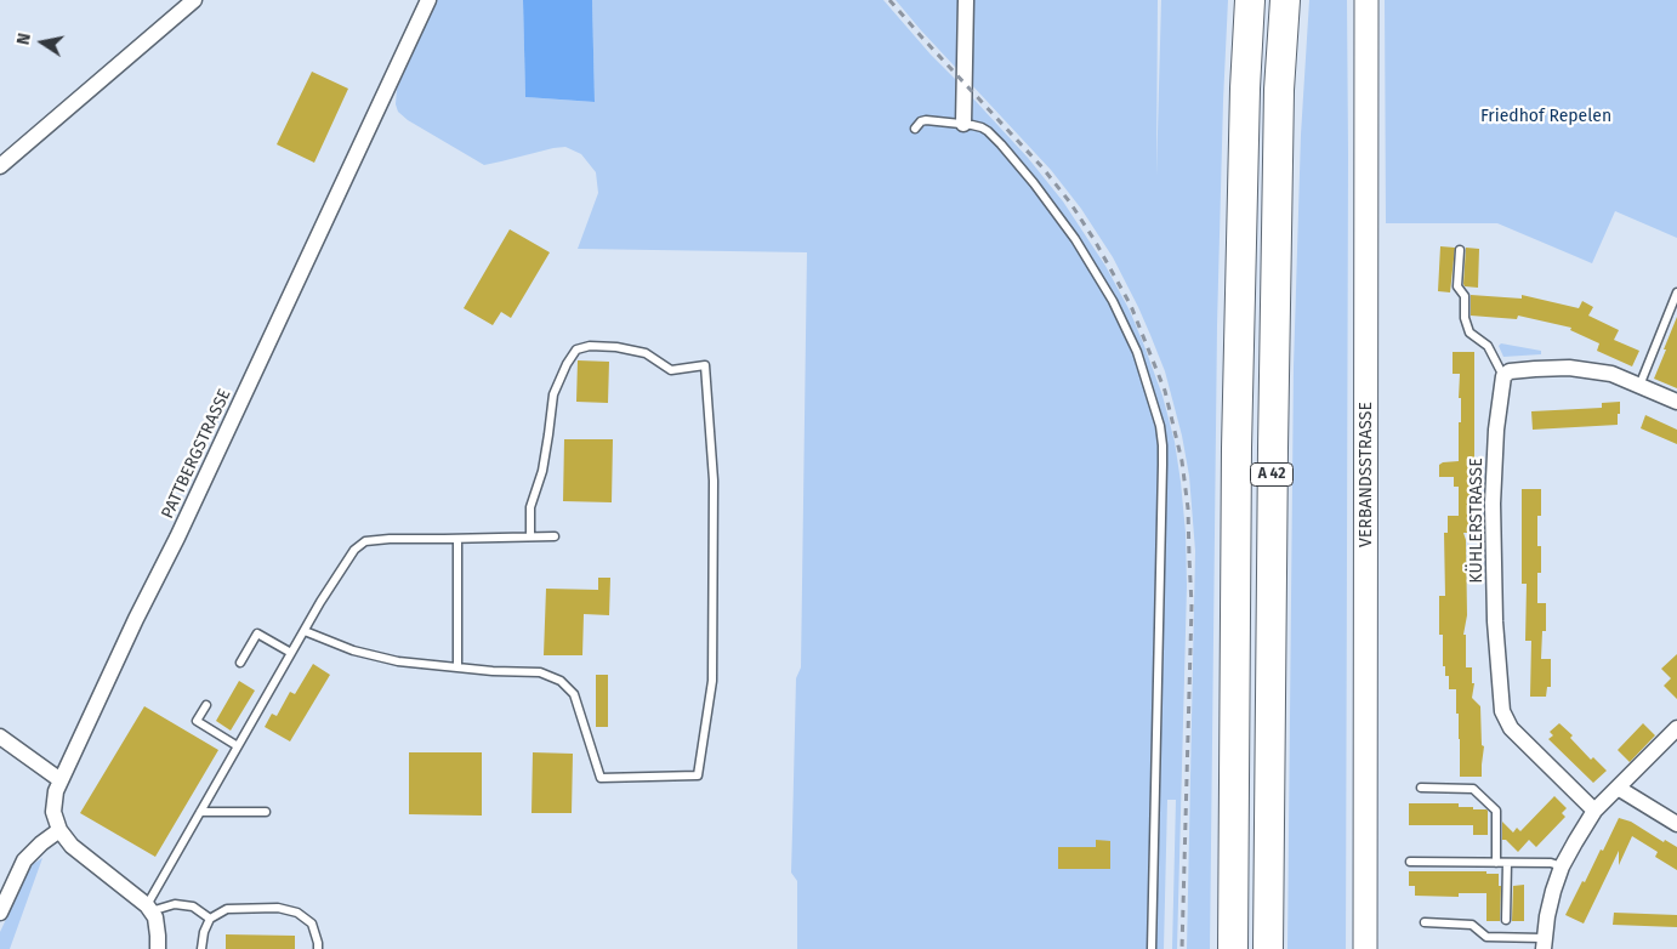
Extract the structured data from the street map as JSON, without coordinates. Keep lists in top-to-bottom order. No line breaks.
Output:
{"streets":{"highway":["A 42"],"main road":["VERBANDSSTRASSE"],"street":["PATTBERGSTRASSE","KÜHLERSTRASSE"]},"parks":["Friedhof Repelen"],"north":"left"}
